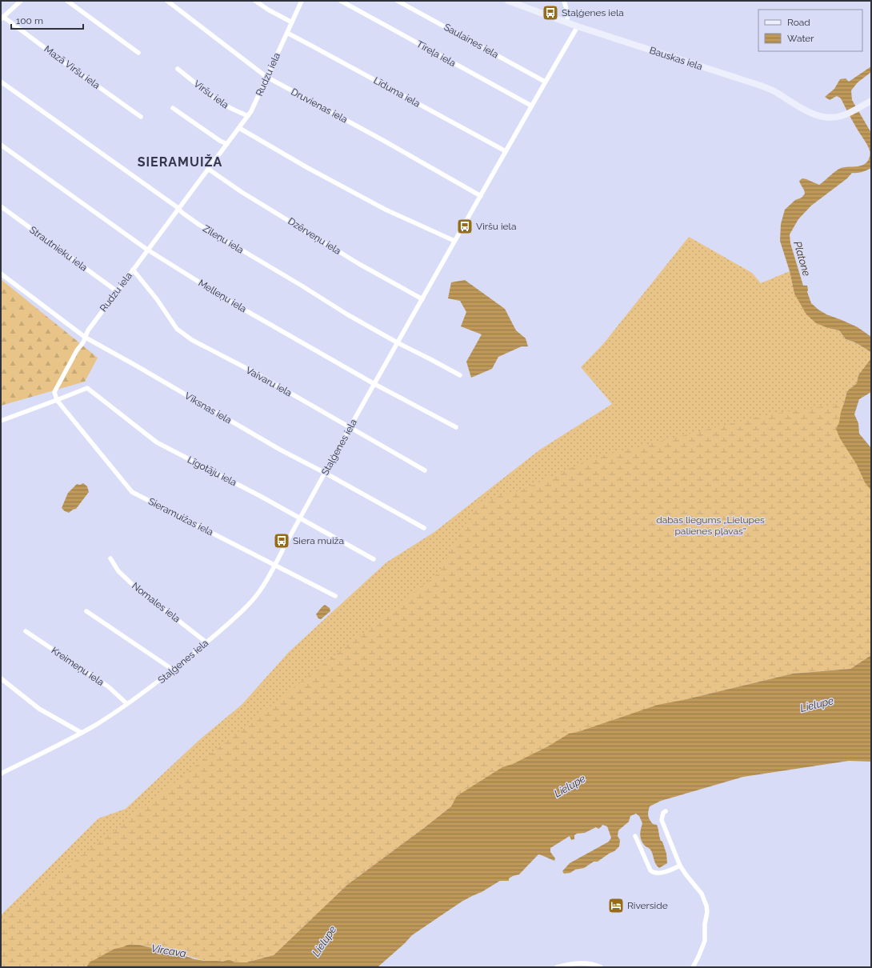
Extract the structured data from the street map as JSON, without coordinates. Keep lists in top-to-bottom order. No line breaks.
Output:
{"streets":{"street":["Saulaines iela","Tīreļa iela","Bauskas iela","Mazā Viršu iela","Rudzu iela","Līduma iela","Viršu iela","Druvienas iela","Dzērveņu iela","Zileņu iela","Strautnieku iela","Melleņu iela","Vaivaru iela","Vīksnas iela","Staļģenes iela","Līgotāju iela","Sieramuižas iela","Nomales iela","Kreimeņu iela"]},"crossings":[["Saulaines iela","Staļģenes iela"],["Tīreļa iela","Staļģenes iela"],["Bauskas iela","Staļģenes iela"],["Rudzu iela","Līduma iela"],["Rudzu iela","Viršu iela"],["Rudzu iela","Druvienas iela"],["Rudzu iela","Dzērveņu iela"],["Rudzu iela","Zileņu iela"],["Rudzu iela","Strautnieku iela"],["Rudzu iela","Melleņu iela"],["Rudzu iela","Vaivaru iela"],["Rudzu iela","Vīksnas iela"],["Rudzu iela","Līgotāju iela"],["Rudzu iela","Sieramuižas iela"],["Līduma iela","Staļģenes iela"],["Druvienas iela","Staļģenes iela"],["Dzērveņu iela","Staļģenes iela"],["Zileņu iela","Staļģenes iela"],["Melleņu iela","Staļģenes iela"],["Vaivaru iela","Staļģenes iela"],["Vīksnas iela","Staļģenes iela"],["Staļģenes iela","Līgotāju iela"],["Staļģenes iela","Sieramuižas iela"],["Staļģenes iela","Nomales iela"],["Staļģenes iela","Kreimeņu iela"],["Līgotāju iela","Sieramuižas iela"]],"districts":["SIERAMUIŽA"],"water":["Platone","Lielupe","Vircava"],"parks":["dabas liegums „Lielupes palienes pļavas”"],"places":{"bus stop":["Staļģenes iela","Viršu iela","Siera muiža"],"hotel":["Riverside"]},"legend":["Road","Water"],"scale_bar":"100 m"}
